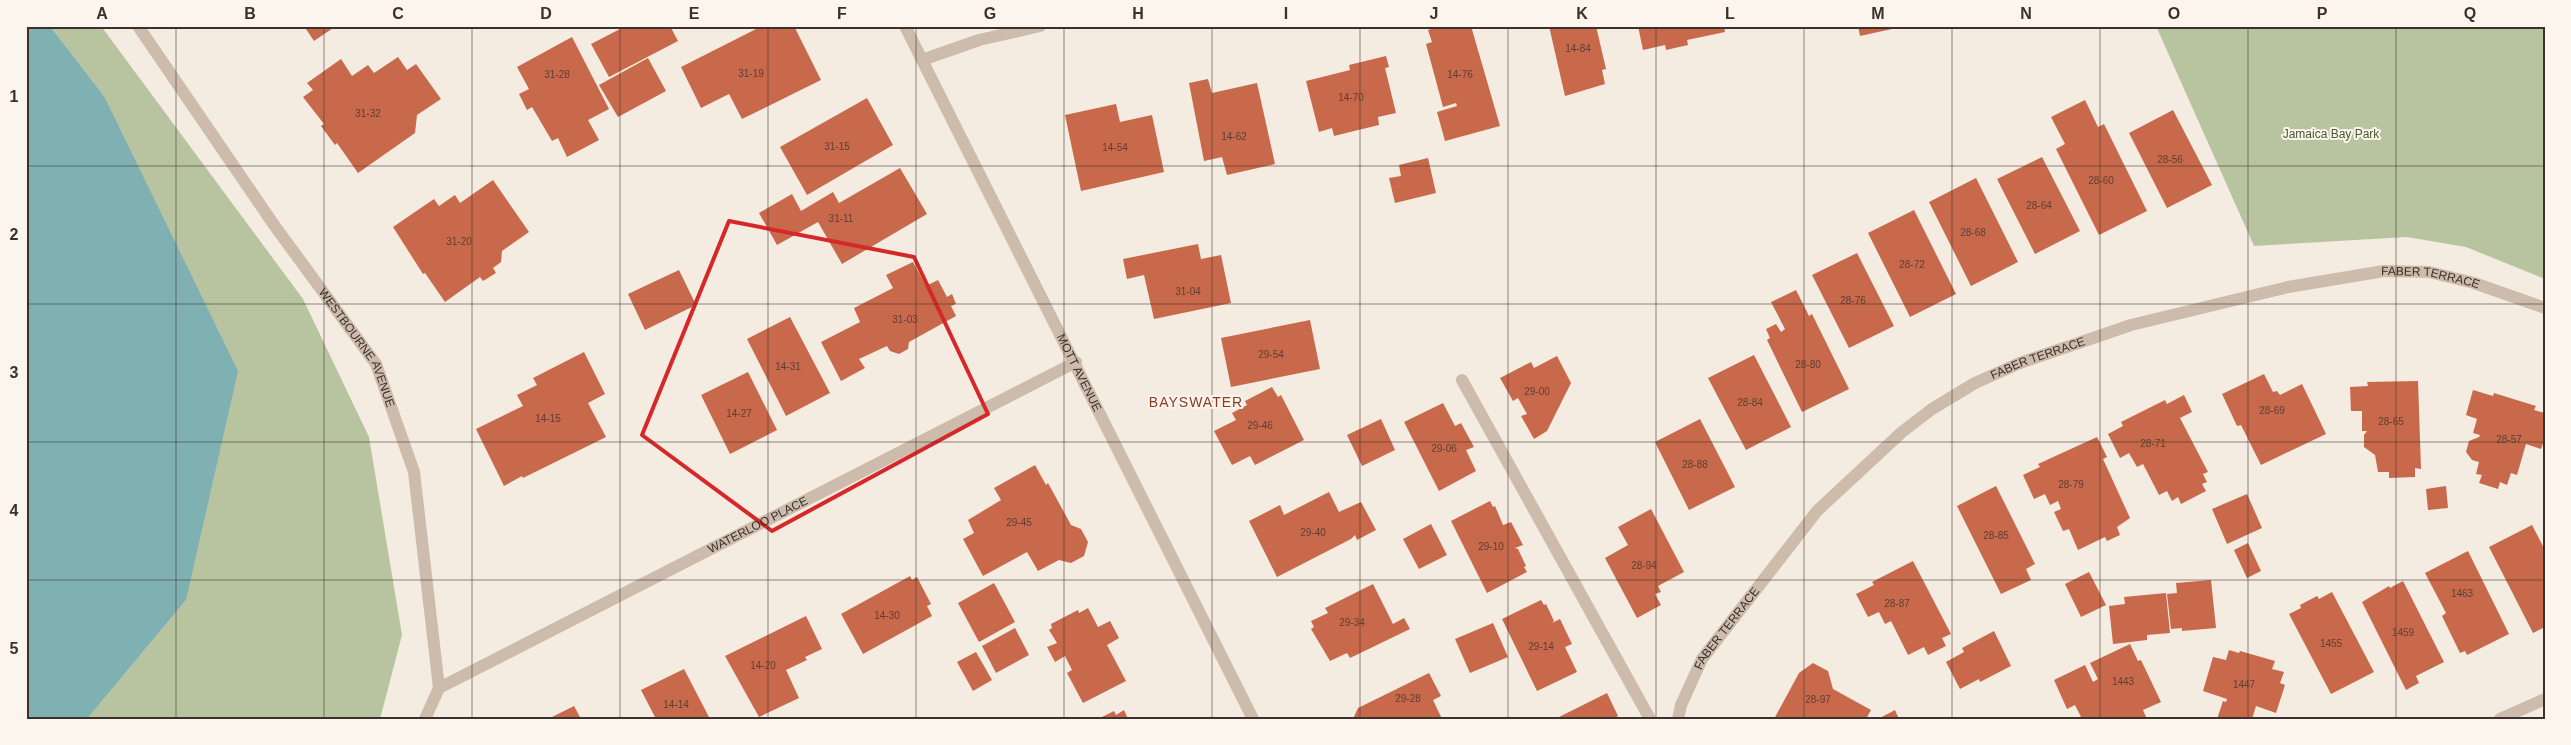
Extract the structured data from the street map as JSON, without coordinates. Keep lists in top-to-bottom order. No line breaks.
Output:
{"streets":{"street":["FABER TERRACE","WESTBOURNE AVENUE","MOTT AVENUE","WATERLOO PLACE"]},"crossings":[["WESTBOURNE AVENUE","WATERLOO PLACE"],["MOTT AVENUE","WATERLOO PLACE"]],"districts":["BAYSWATER"],"parks":["Jamaica Bay Park"],"house_numbers":["14-84","31-19","31-28","14-76","14-70","31-32","14-62","31-15","14-54","28-56","28-60","28-64","31-11","28-68","31-20","28-72","31-04","28-76","31-03","29-54","28-80","14-31","29-00","28-84","28-69","14-27","14-15","28-65","29-46","28-57","28-71","29-06","28-88","28-79","29-45","29-40","28-85","29-10","28-94","1463","28-87","14-30","29-34","1459","1455","29-14","14-20","1443","1447","29-28","28-97","14-14"],"grid":{"columns":["A","B","C","D","E","F","G","H","I","J","K","L","M","N","O","P","Q"],"rows":["1","2","3","4","5"]}}
